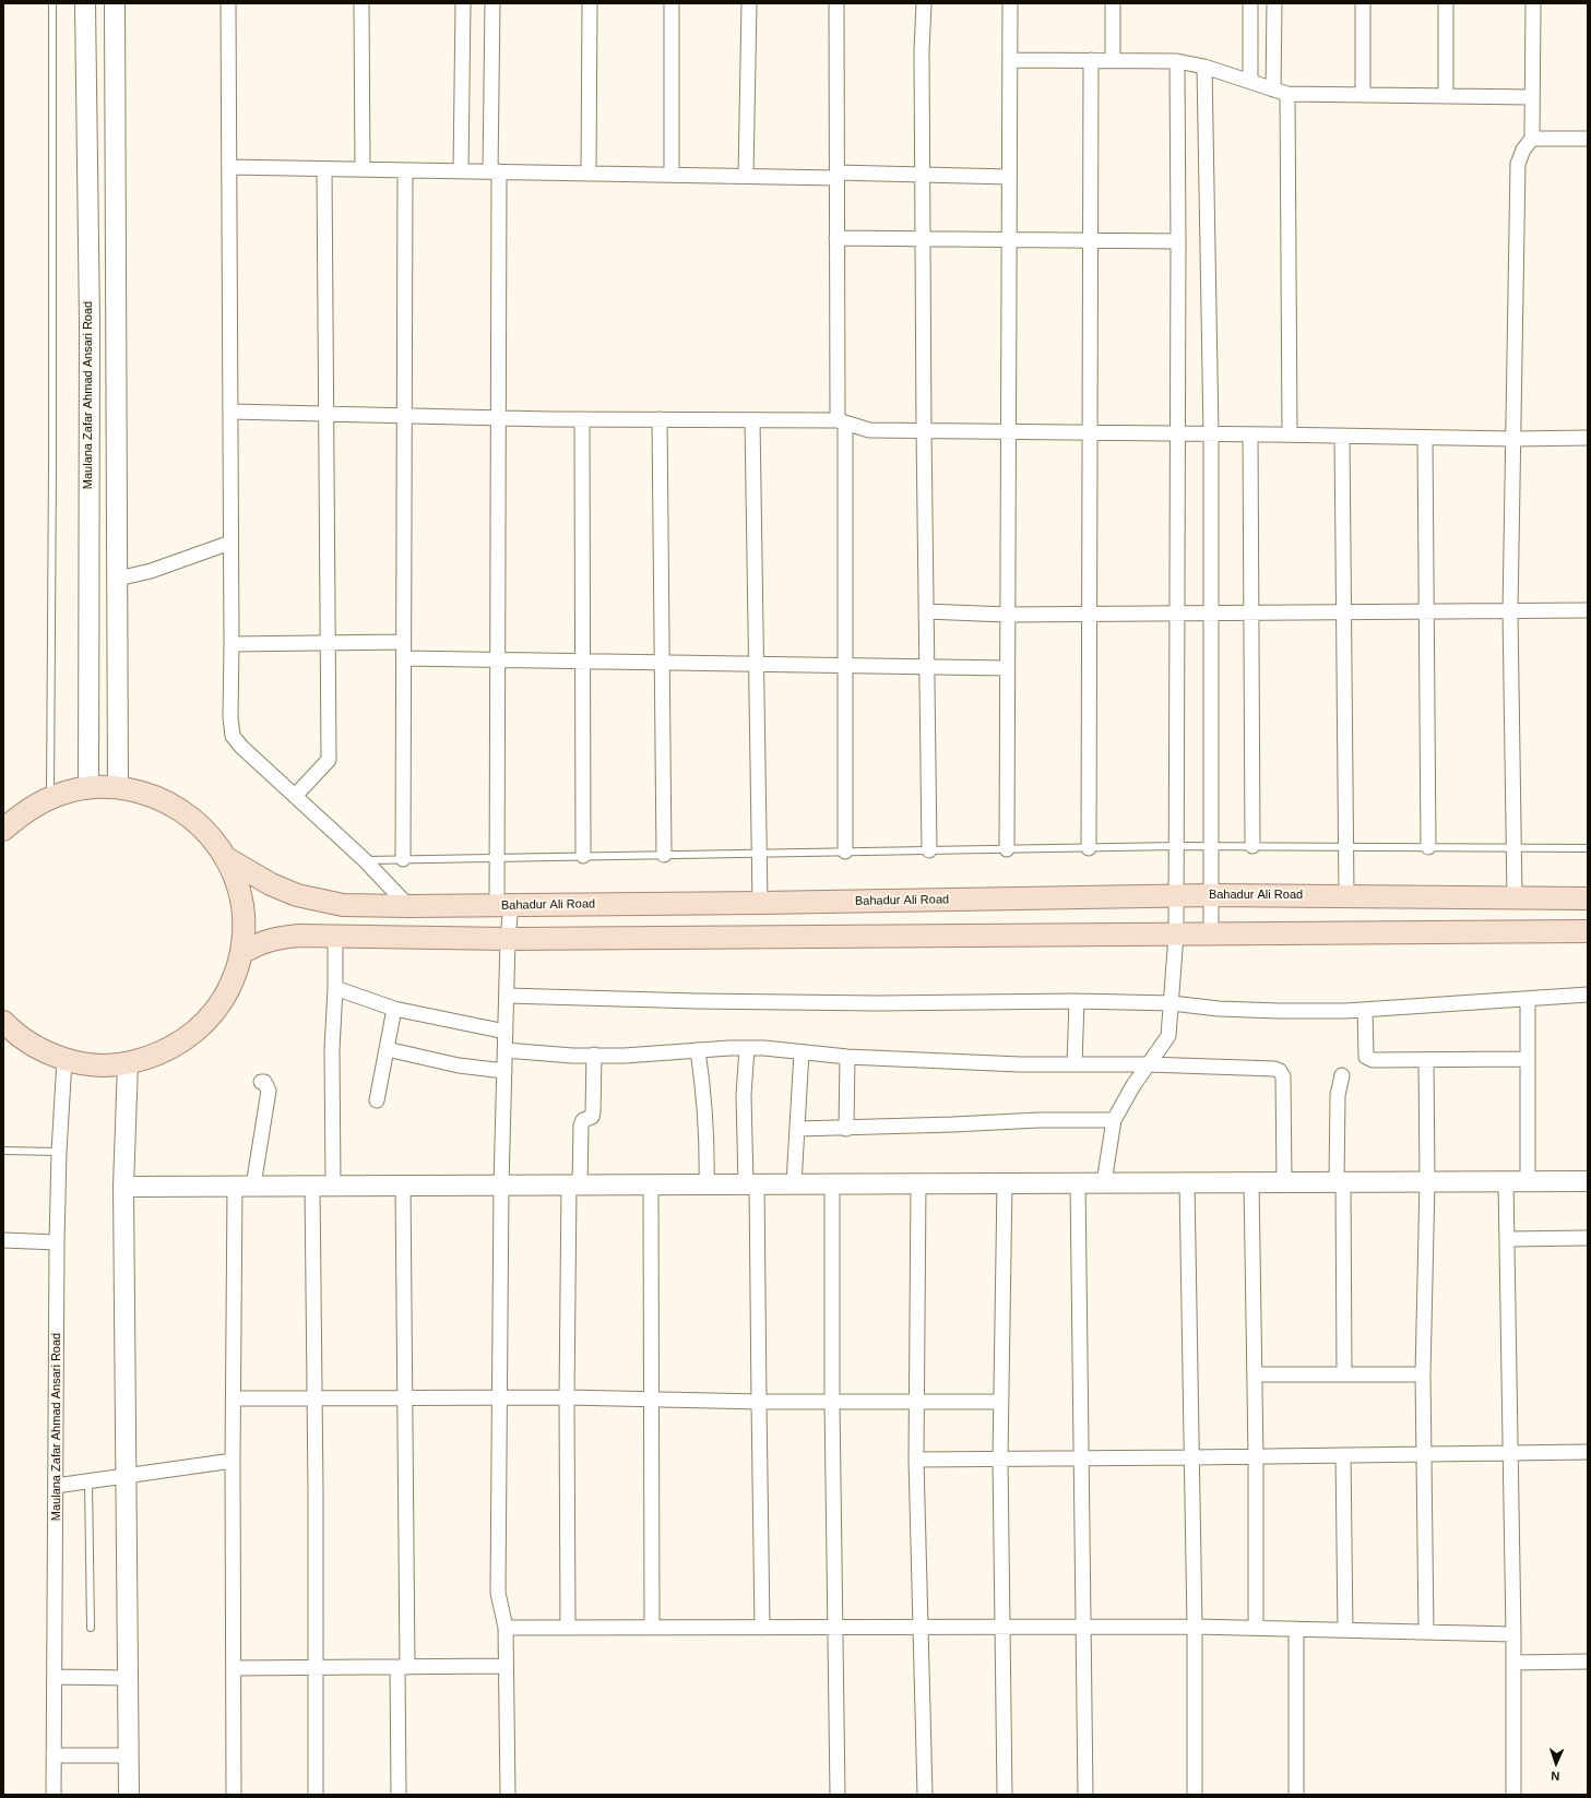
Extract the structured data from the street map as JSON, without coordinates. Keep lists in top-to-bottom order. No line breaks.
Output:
{"streets":{"main road":["Bahadur Ali Road"],"street":["Maulana Zafar Ahmad Ansari Road"]},"north":"bottom"}
